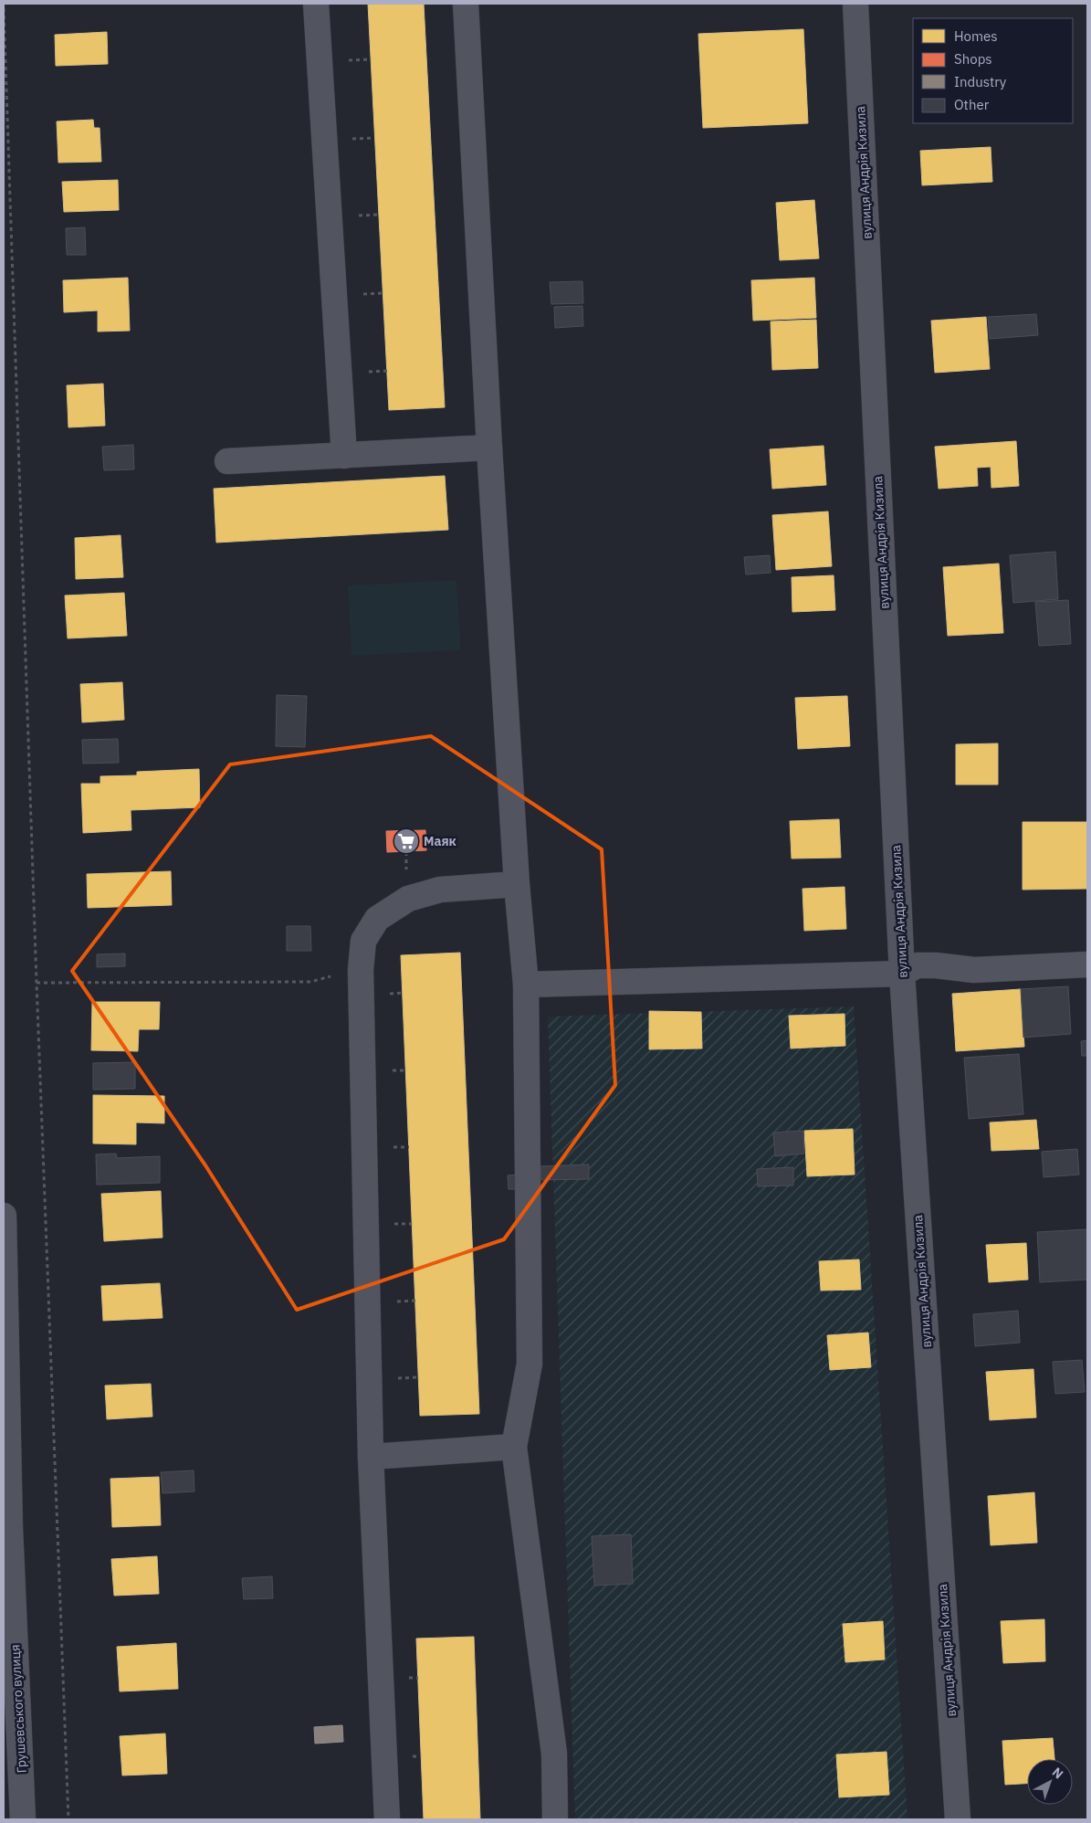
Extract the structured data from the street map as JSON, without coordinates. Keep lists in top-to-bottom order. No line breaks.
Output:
{"streets":{"street":["вулиця Андрія Кизила","Грушевського вулиця"]},"places":{"supermarket":["Маяк"]},"legend":["Homes","Shops","Industry","Other"],"north":"top right"}
